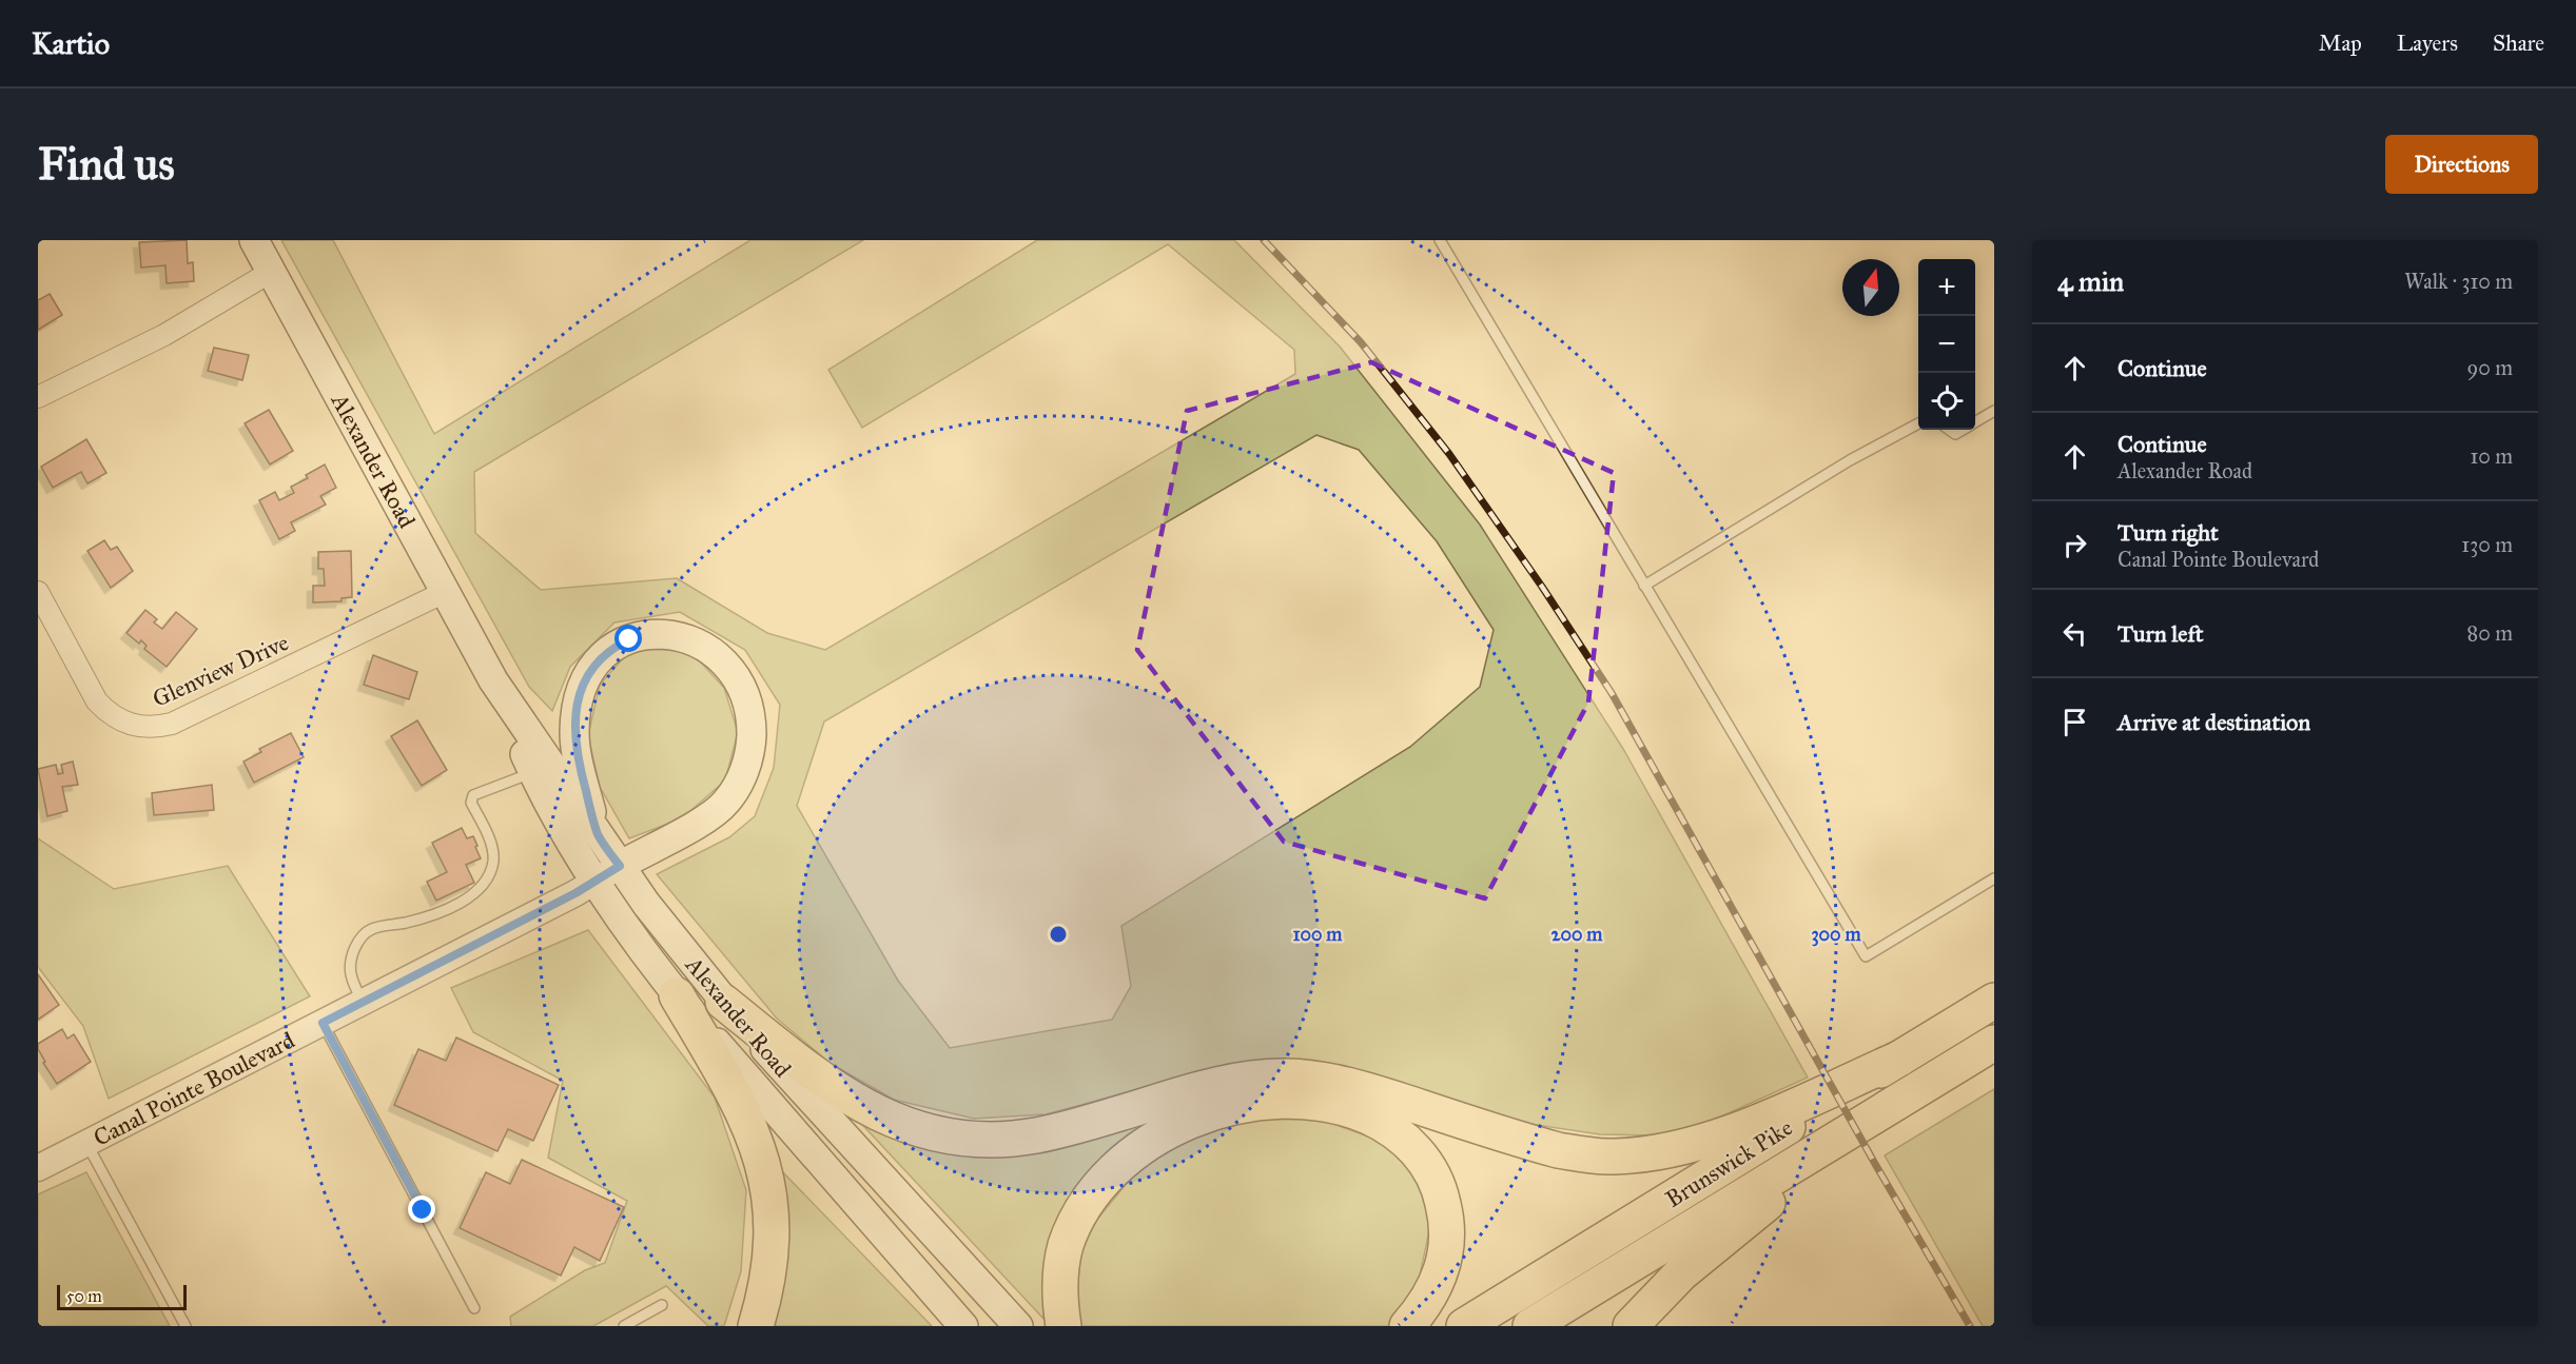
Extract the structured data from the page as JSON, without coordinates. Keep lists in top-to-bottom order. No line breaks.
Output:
{"streets":{"highway":["Brunswick Pike"],"main road":["Alexander Road"],"street":["Glenview Drive","Canal Pointe Boulevard"]},"crossings":[["Alexander Road","Glenview Drive"],["Alexander Road","Canal Pointe Boulevard"]],"scale_bar":"50 m","north":"top","page":{"header":"Kartio","nav":["Map","Layers","Share"],"buttons":"Directions","title":"Find us","heading":["4 min","Walk · 310 m"],"map_buttons":["+","−"],"list":[["Continue","90 m"],["Continue","Alexander Road","10 m"],["Turn right","Canal Pointe Boulevard","130 m"],["Turn left","80 m"],"Arrive at destination"],"scale":"50 m"},"rings":["100 m","200 m","300 m"]}
